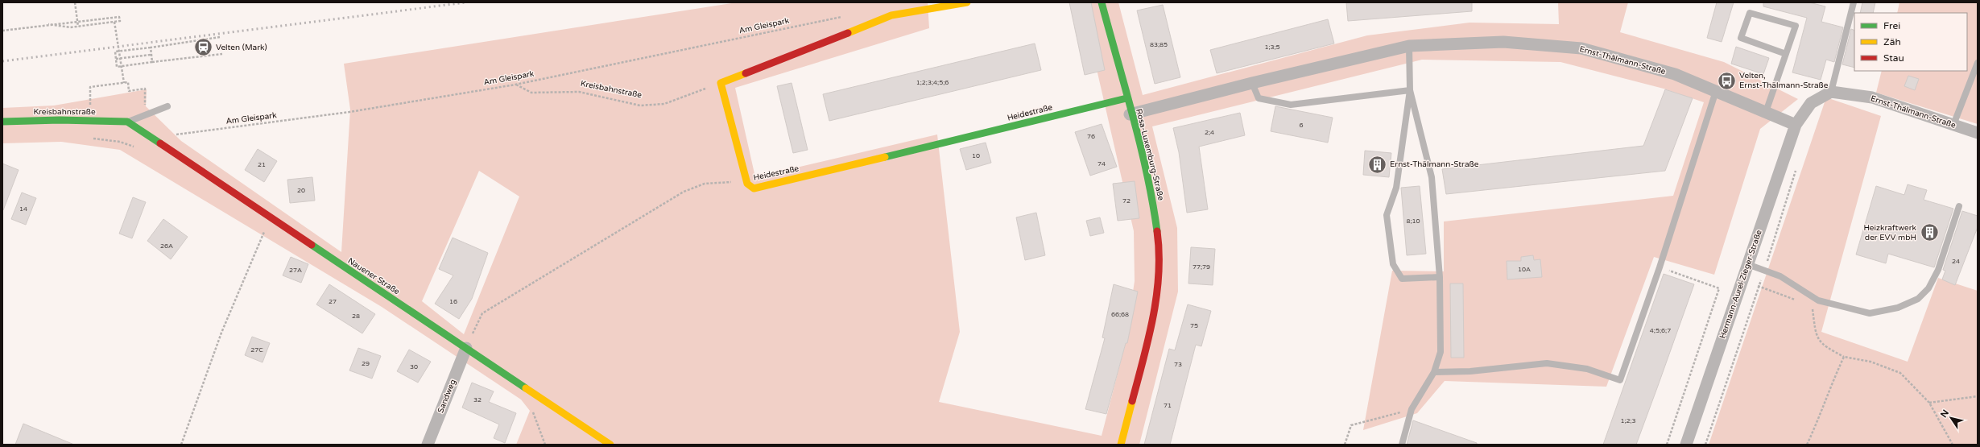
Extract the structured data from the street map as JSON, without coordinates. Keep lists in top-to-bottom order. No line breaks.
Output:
{"streets":{"street":["Ernst-Thälmann-Straße","Kreisbahnstraße","Heidestraße","Rosa-Luxemburg-Straße","Nauener Straße","Hermann-Aurel-Zieger-Straße","Sandweg"],"path":["Am Gleispark"]},"crossings":[["Am Gleispark","Kreisbahnstraße"],["Ernst-Thälmann-Straße","Rosa-Luxemburg-Straße"],["Ernst-Thälmann-Straße","Hermann-Aurel-Zieger-Straße"],["Kreisbahnstraße","Heidestraße"],["Kreisbahnstraße","Nauener Straße"],["Heidestraße","Rosa-Luxemburg-Straße"],["Nauener Straße","Sandweg"]],"places":{"station":["Velten (Mark)"],"bus stop":["Velten, Ernst-Thälmann-Straße"],"building":["Ernst-Thälmann-Straße","Heizkraftwerk der EVV mbH"]},"house_numbers":["83;85","1;3;5","1;2;3;4;5;6","6","2;4","76","10","74","21","20","72","14","8;10","26A","24","77;79","10A","27A","27","16","66;68","28","75","4;5;6;7","27C","29","73","30","32","71","1;2;3"],"legend":["Frei","Zäh","Stau"],"north":"top left"}
